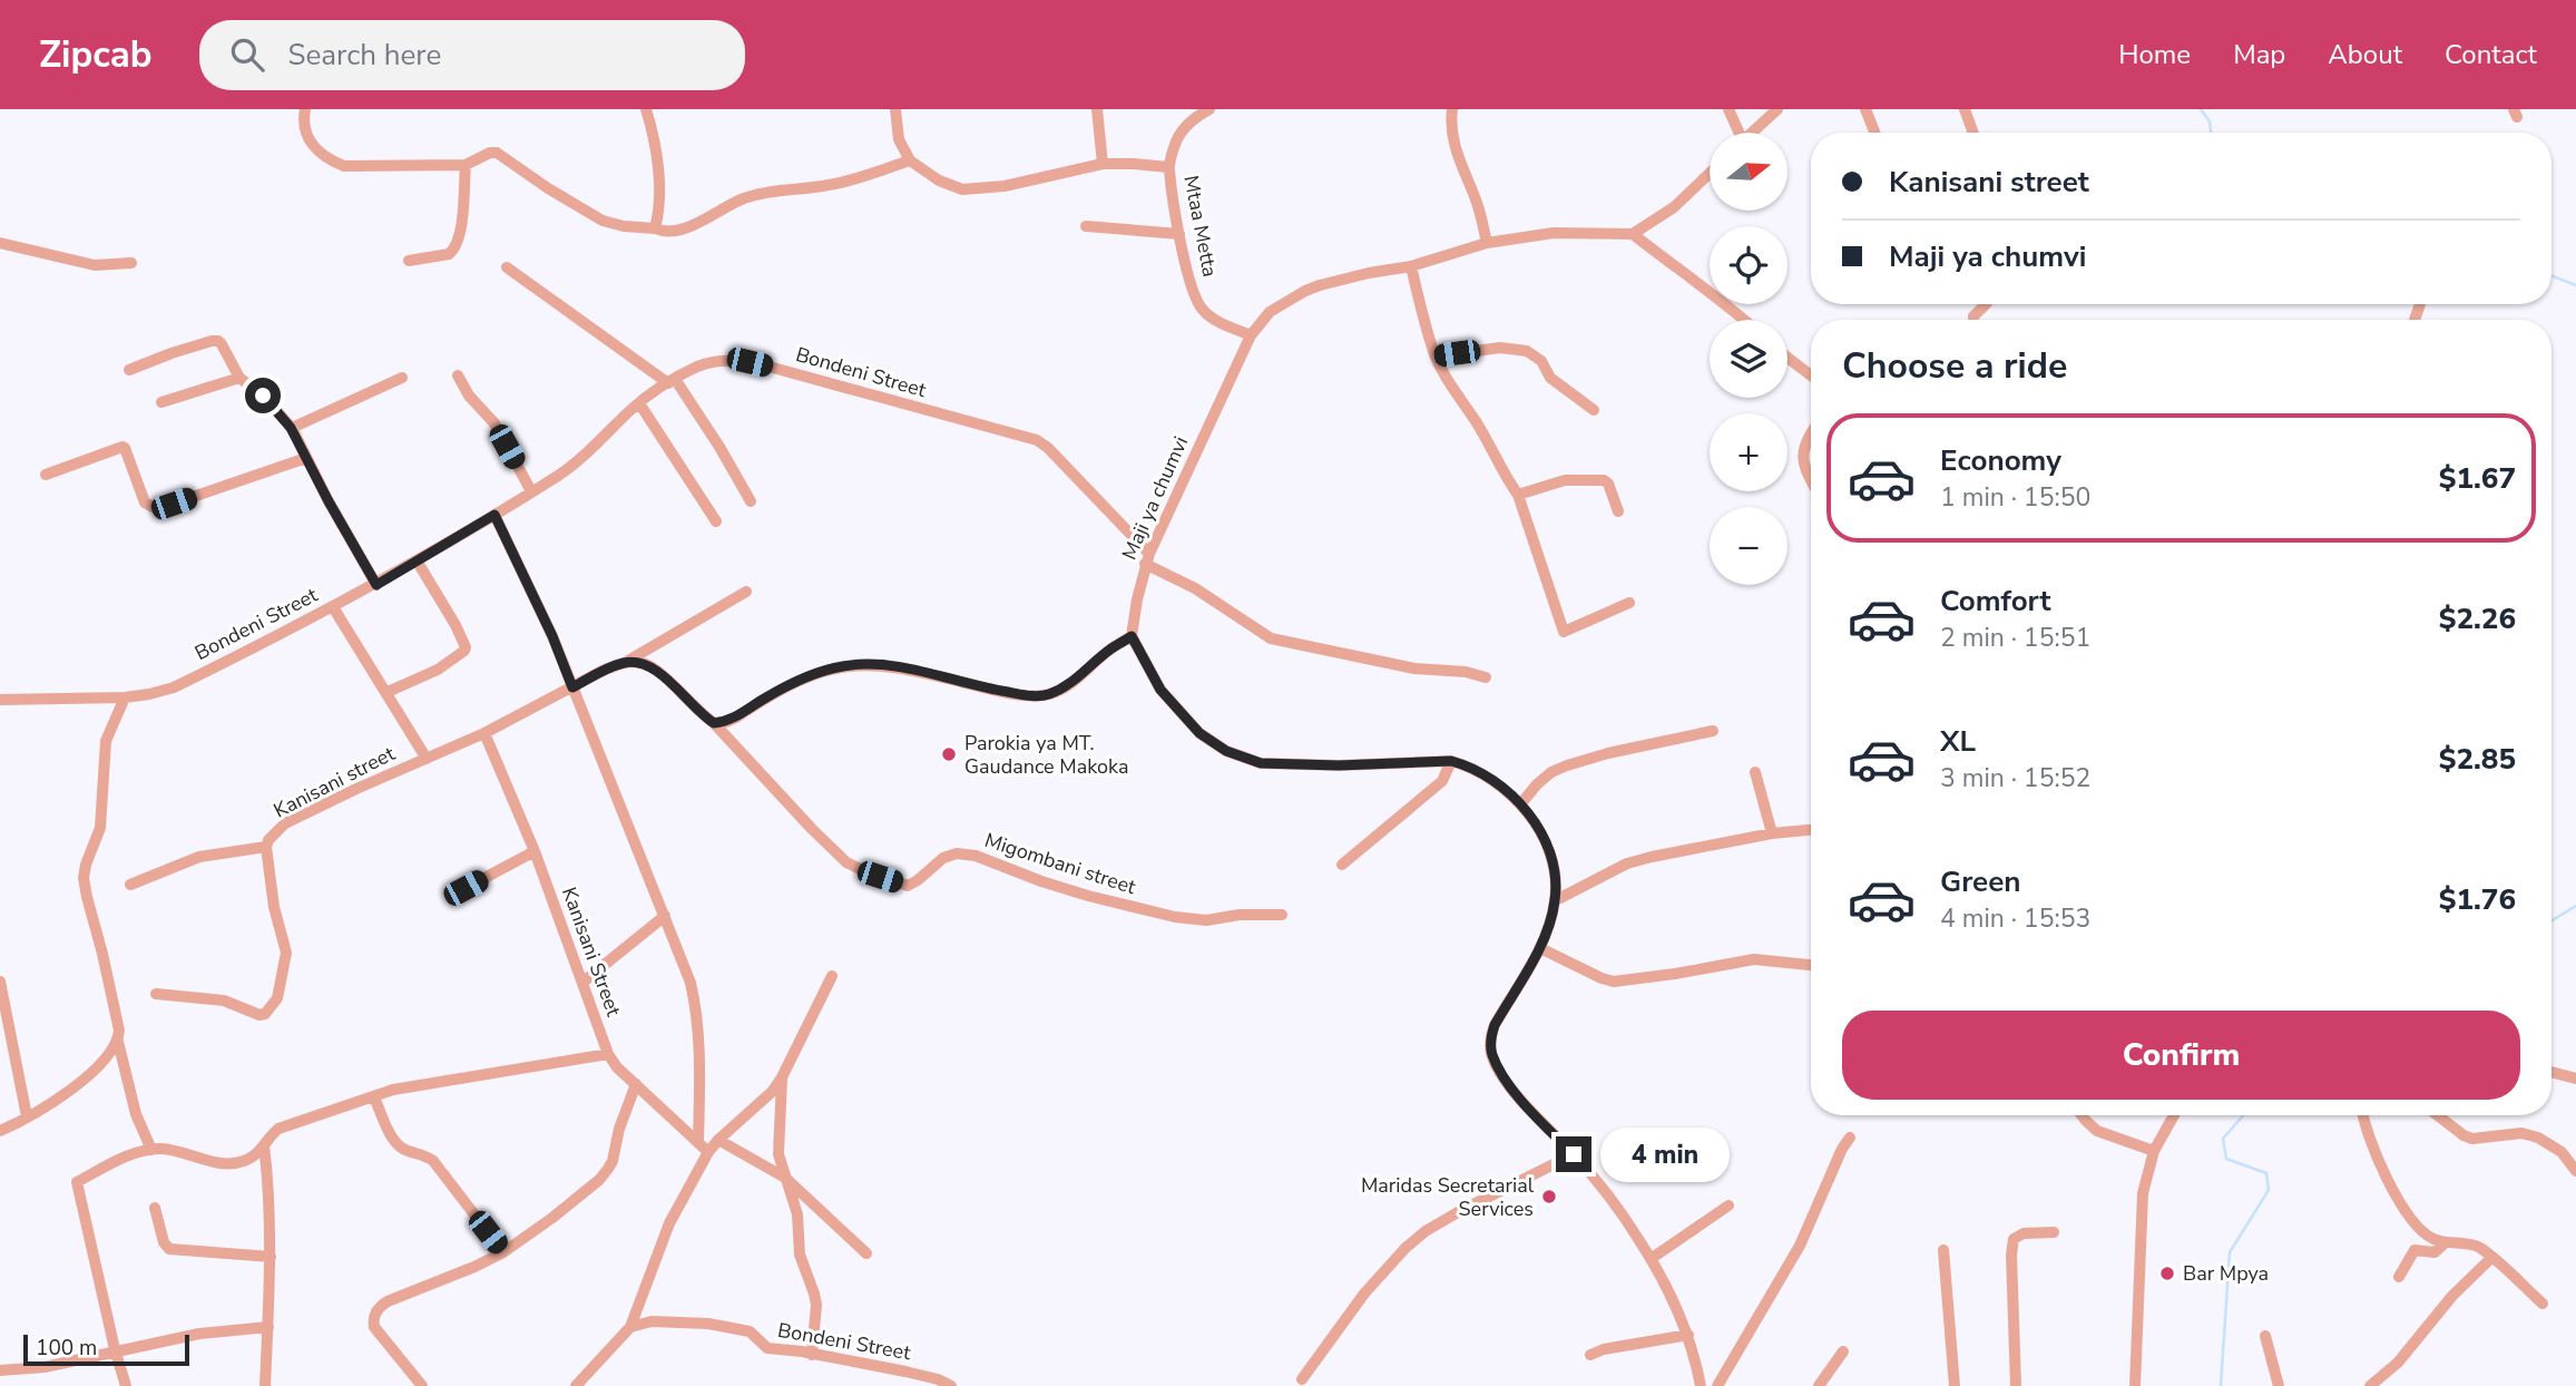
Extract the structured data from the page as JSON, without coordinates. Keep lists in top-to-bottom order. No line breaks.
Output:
{"streets":{"street":["Mtaa Metta","Bondeni Street","Maji ya chumvi","Kanisani street","Migombani street","Kanisani Street"]},"crossings":[["Mtaa Metta","Maji ya chumvi"],["Bondeni Street","Maji ya chumvi"],["Bondeni Street","Kanisani street"],["Kanisani street","Kanisani Street"]],"places":["Parokia ya MT. Gaudance Makoka","Maridas Secretarial Services","Bar Mpya"],"scale_bar":"100 m","north":"right","page":{"header":"Zipcab","search":"Search here","nav":["Home","Map","About","Contact"],"map_buttons":["+","−"],"banner":["Kanisani street","Maji ya chumvi"],"heading":"Choose a ride","list":[{"name":"Economy","note":"1 min · 15:50","value":"$1.67"},{"name":"Comfort","note":"2 min · 15:51","value":"$2.26"},{"name":"XL","note":"3 min · 15:52","value":"$2.85"},{"name":"Green","note":"4 min · 15:53","value":"$1.76"}],"buttons":"Confirm","bubble":"4 min","scale":"100 m"}}
